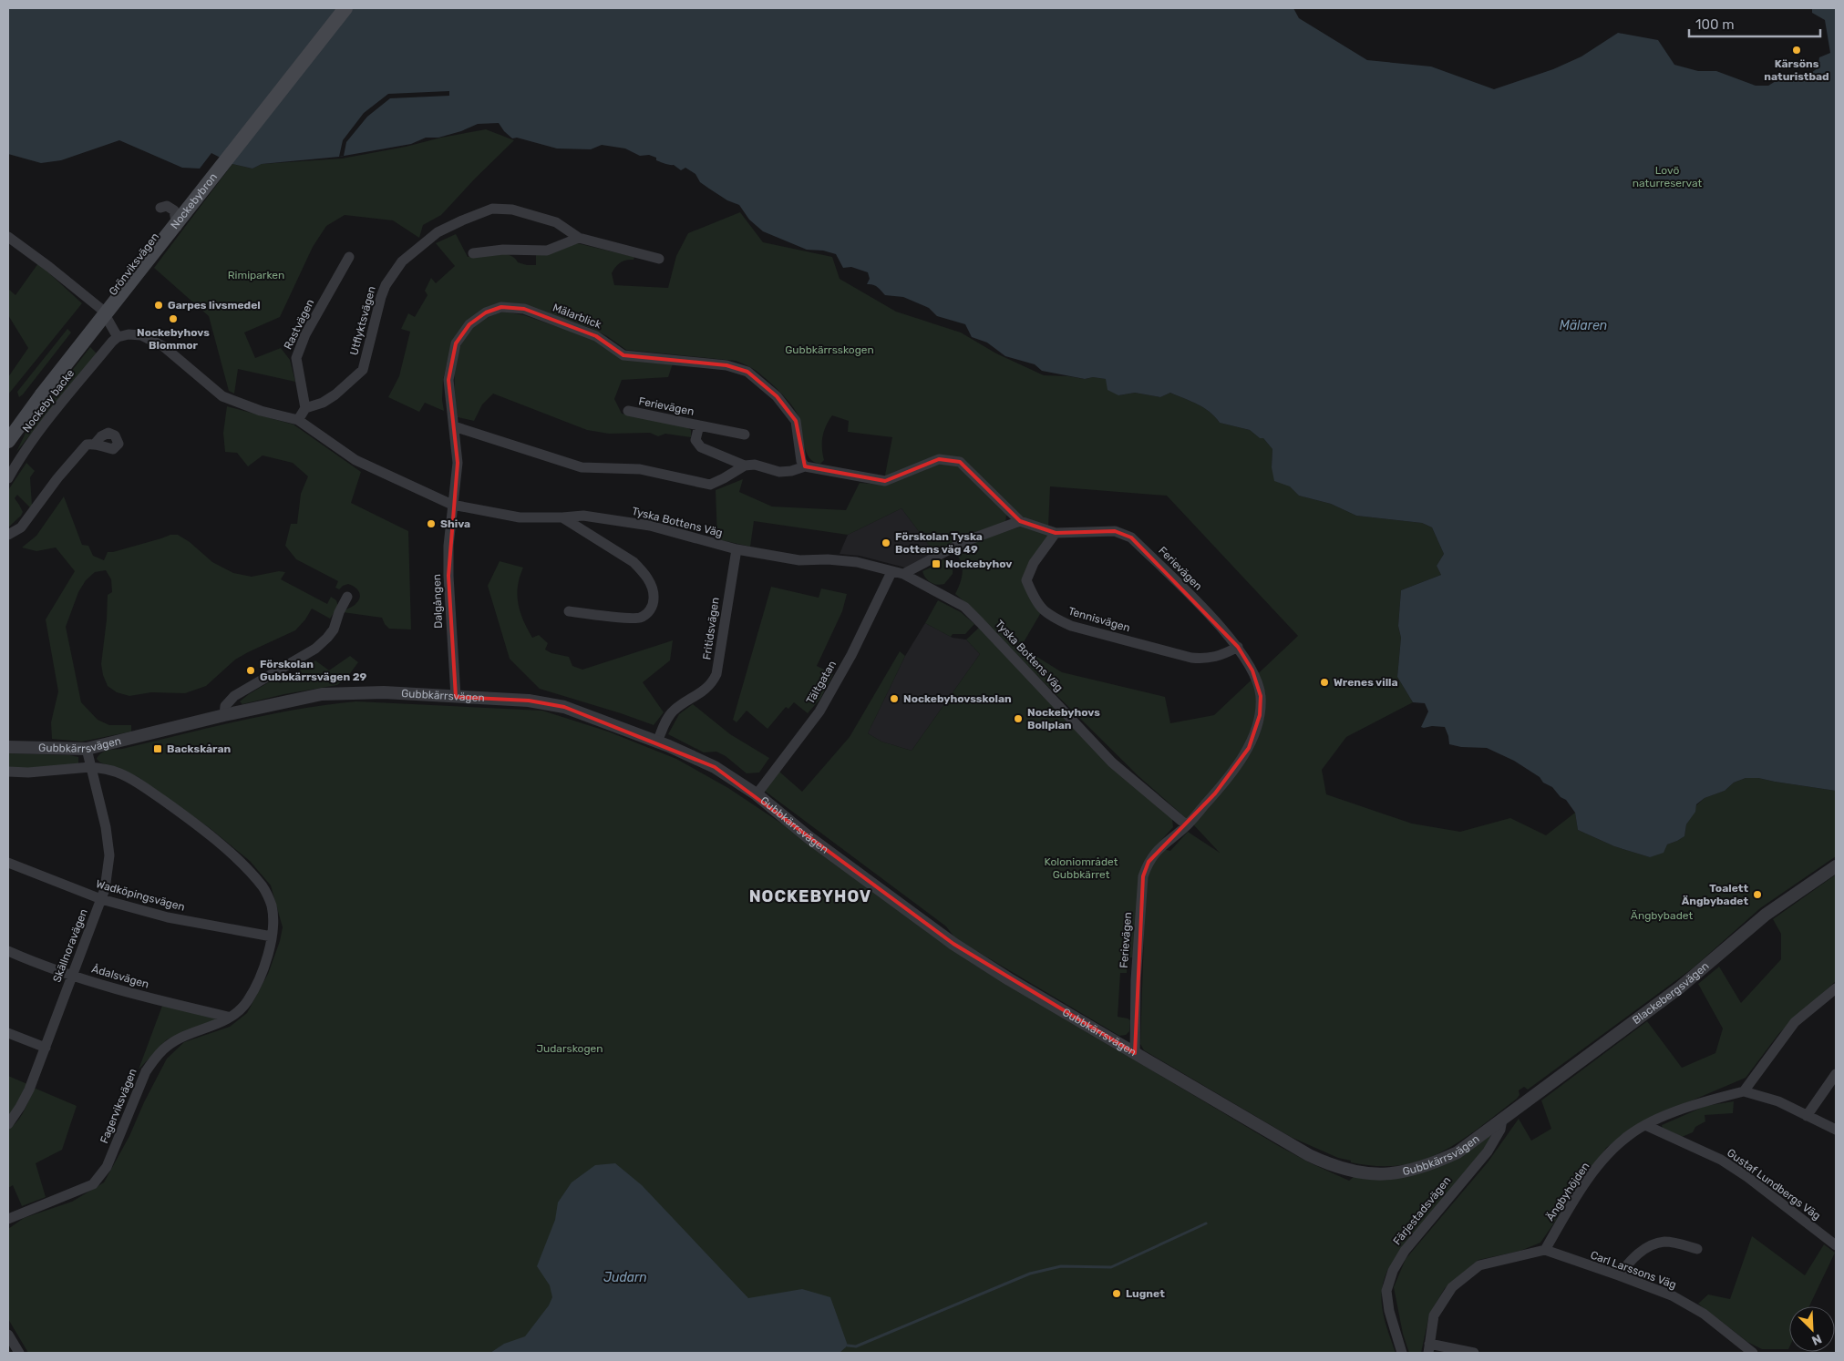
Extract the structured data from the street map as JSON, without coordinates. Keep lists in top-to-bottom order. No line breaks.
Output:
{"streets":{"main road":["Nockebybron"],"street":["Grönviksvägen","Mälarblick","Utflyktsvägen","Rastvägen","Nockeby backe","Ferievägen","Tyska Bottens Väg","Dalgången","Tennisvägen","Fritidsvägen","Tältgatan","Gubbkärrsvägen","Wadköpingsvägen","Skällnoravägen","Ådalsvägen","Blackebergsvägen","Fagerviksvägen","Gustaf Lundbergs Väg","Ängbyhöjden","Färjestadsvägen","Carl Larssons Väg"]},"crossings":[["Mälarblick","Ferievägen"],["Mälarblick","Tyska Bottens Väg"],["Mälarblick","Dalgången"],["Utflyktsvägen","Rastvägen"],["Nockeby backe","Tyska Bottens Väg"],["Ferievägen","Tyska Bottens Väg"],["Ferievägen","Tennisvägen"],["Ferievägen","Gubbkärrsvägen"],["Tyska Bottens Väg","Dalgången"],["Tyska Bottens Väg","Fritidsvägen"],["Tyska Bottens Väg","Tältgatan"],["Dalgången","Gubbkärrsvägen"],["Fritidsvägen","Gubbkärrsvägen"],["Tältgatan","Gubbkärrsvägen"],["Gubbkärrsvägen","Blackebergsvägen"],["Gubbkärrsvägen","Färjestadsvägen"],["Wadköpingsvägen","Skällnoravägen"],["Wadköpingsvägen","Fagerviksvägen"],["Skällnoravägen","Ådalsvägen"],["Skällnoravägen","Fagerviksvägen"],["Ådalsvägen","Fagerviksvägen"],["Blackebergsvägen","Färjestadsvägen"],["Gustaf Lundbergs Väg","Ängbyhöjden"],["Ängbyhöjden","Carl Larssons Väg"]],"districts":["NOCKEBYHOV"],"water":["Mälaren","Judarn"],"parks":["Lovö naturreservat","Rimiparken","Gubbkärrsskogen","Koloniområdet Gubbkärret","Ängbybadet","Judarskogen"],"places":{"other":["Kärsöns naturistbad","Garpes livsmedel","Nockebyhovs Blommor","Shiva","Förskolan Tyska Bottens väg 49","Förskolan Gubbkärrsvägen 29","Wrenes villa","Nockebyhovsskolan","Nockebyhovs Bollplan","Toalett Ängbybadet","Lugnet"],"transit":["Nockebyhov","Backskåran"]},"scale_bar":"100 m","north":"bottom right"}
